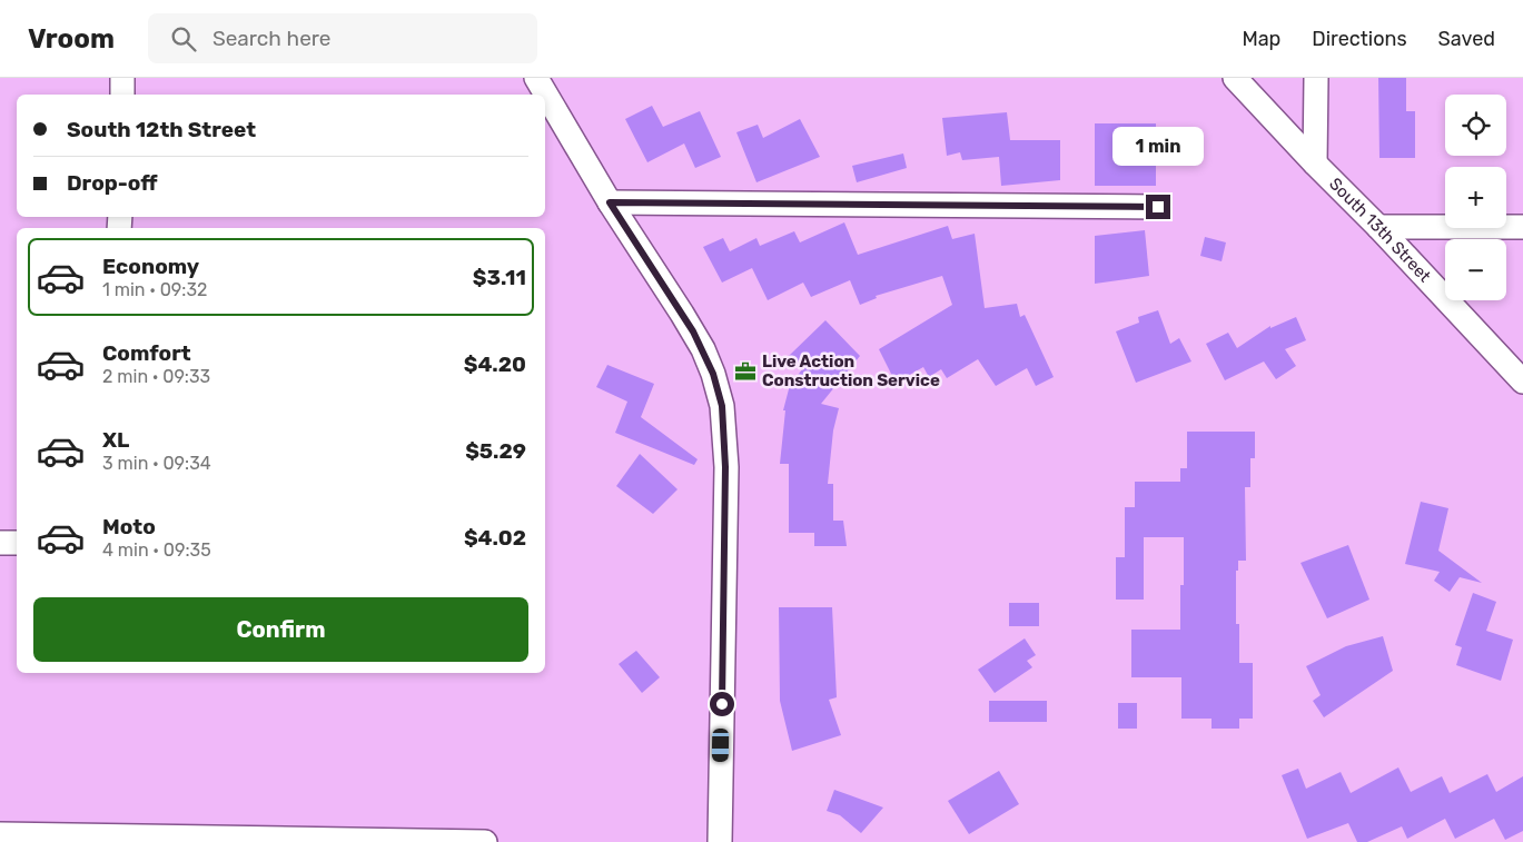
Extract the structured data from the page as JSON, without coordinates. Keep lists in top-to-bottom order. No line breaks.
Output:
{"streets":{"street":["South 13th Street"]},"places":{"office":["Live Action Construction Service"]},"page":{"header":"Vroom","search":"Search here","nav":["Map","Directions","Saved"],"map_buttons":["+","−"],"banner":["South 12th Street","Drop-off"],"bubble":"1 min","list":[{"name":"Economy","note":"1 min · 09:32","value":"$3.11"},{"name":"Comfort","note":"2 min · 09:33","value":"$4.20"},{"name":"XL","note":"3 min · 09:34","value":"$5.29"},{"name":"Moto","note":"4 min · 09:35","value":"$4.02"}],"buttons":"Confirm"}}
